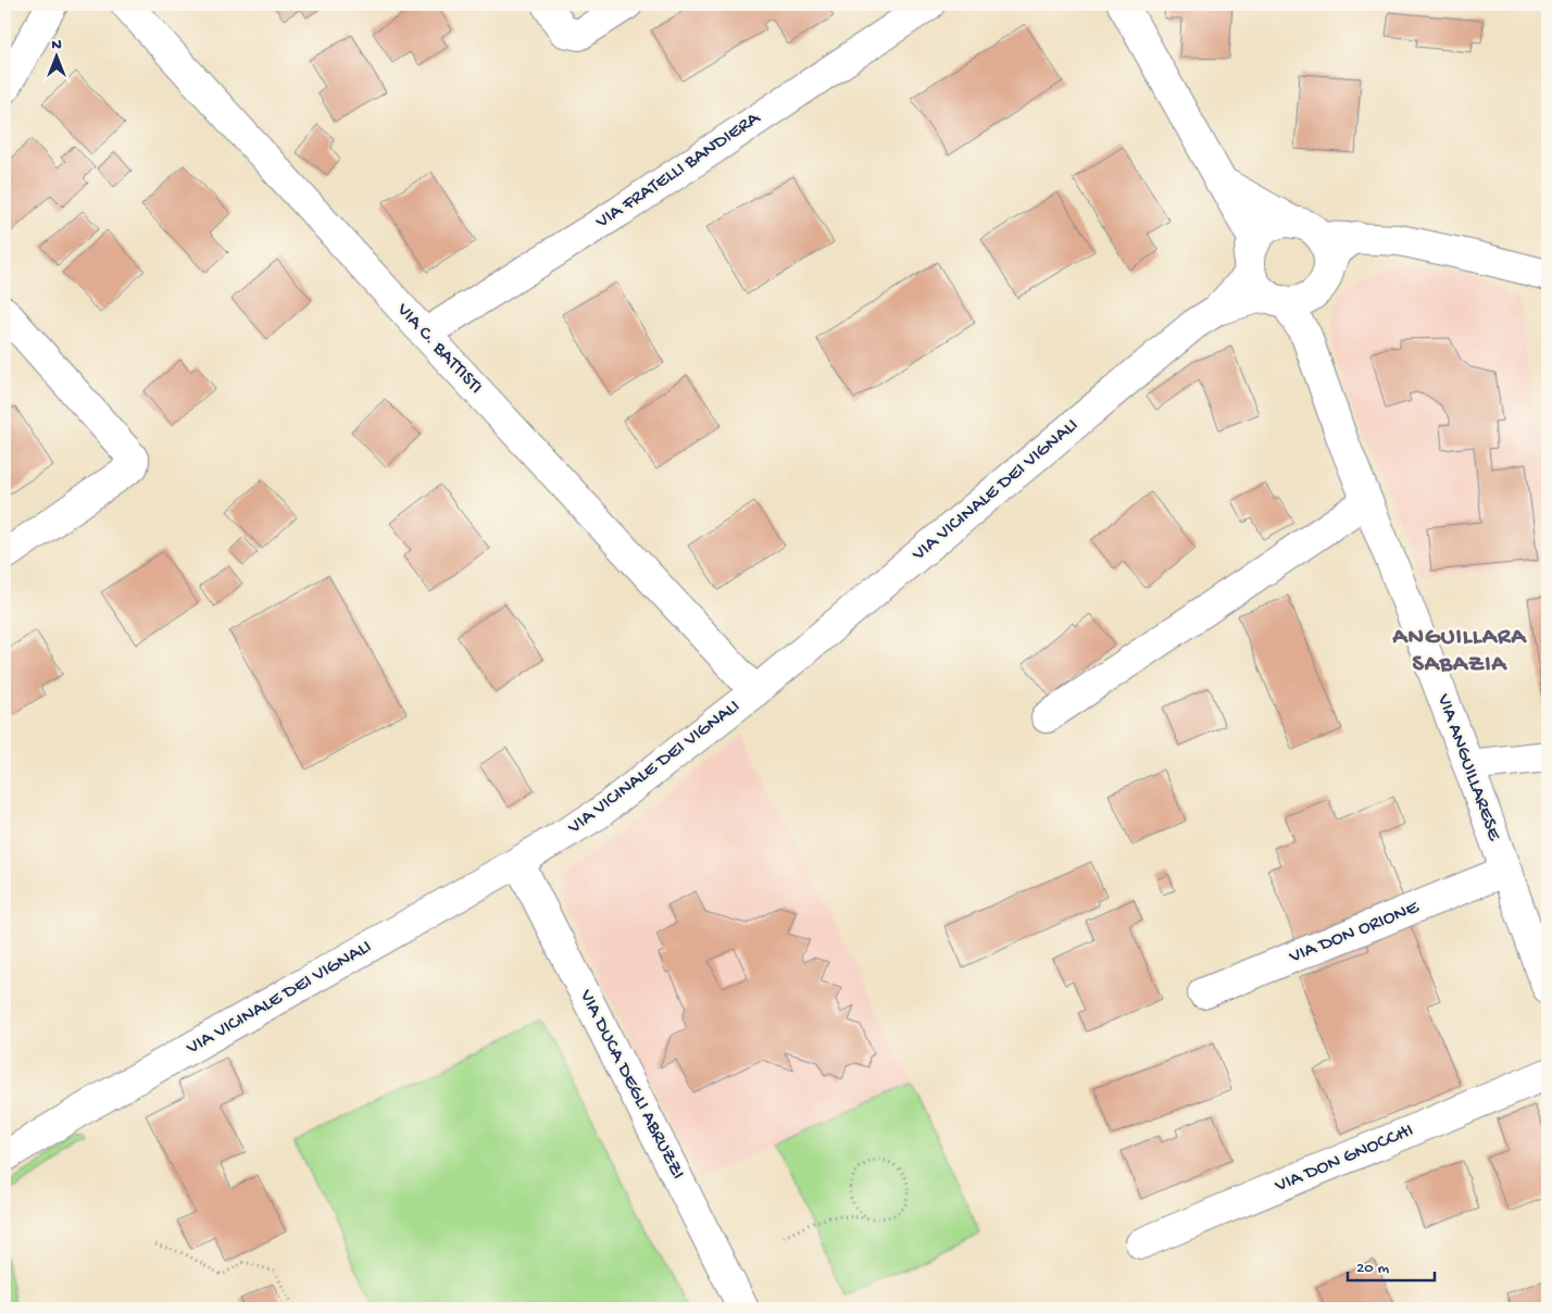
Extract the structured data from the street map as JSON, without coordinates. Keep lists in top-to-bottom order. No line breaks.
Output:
{"streets":{"street":["VIA FRATELLI BANDIERA","VIA C. BATTISTI","VIA VICINALE DEI VIGNALI","VIA ANGUILLARESE","VIA DON ORIONE","VIA DUCA DEGLI ABRUZZI","VIA DON GNOCCHI"]},"crossings":[["VIA FRATELLI BANDIERA","VIA C. BATTISTI"],["VIA C. BATTISTI","VIA VICINALE DEI VIGNALI"],["VIA VICINALE DEI VIGNALI","VIA ANGUILLARESE"],["VIA VICINALE DEI VIGNALI","VIA DUCA DEGLI ABRUZZI"],["VIA ANGUILLARESE","VIA DON ORIONE"]],"districts":["ANGUILLARA SABAZIA"],"scale_bar":"20 m","north":"top"}
